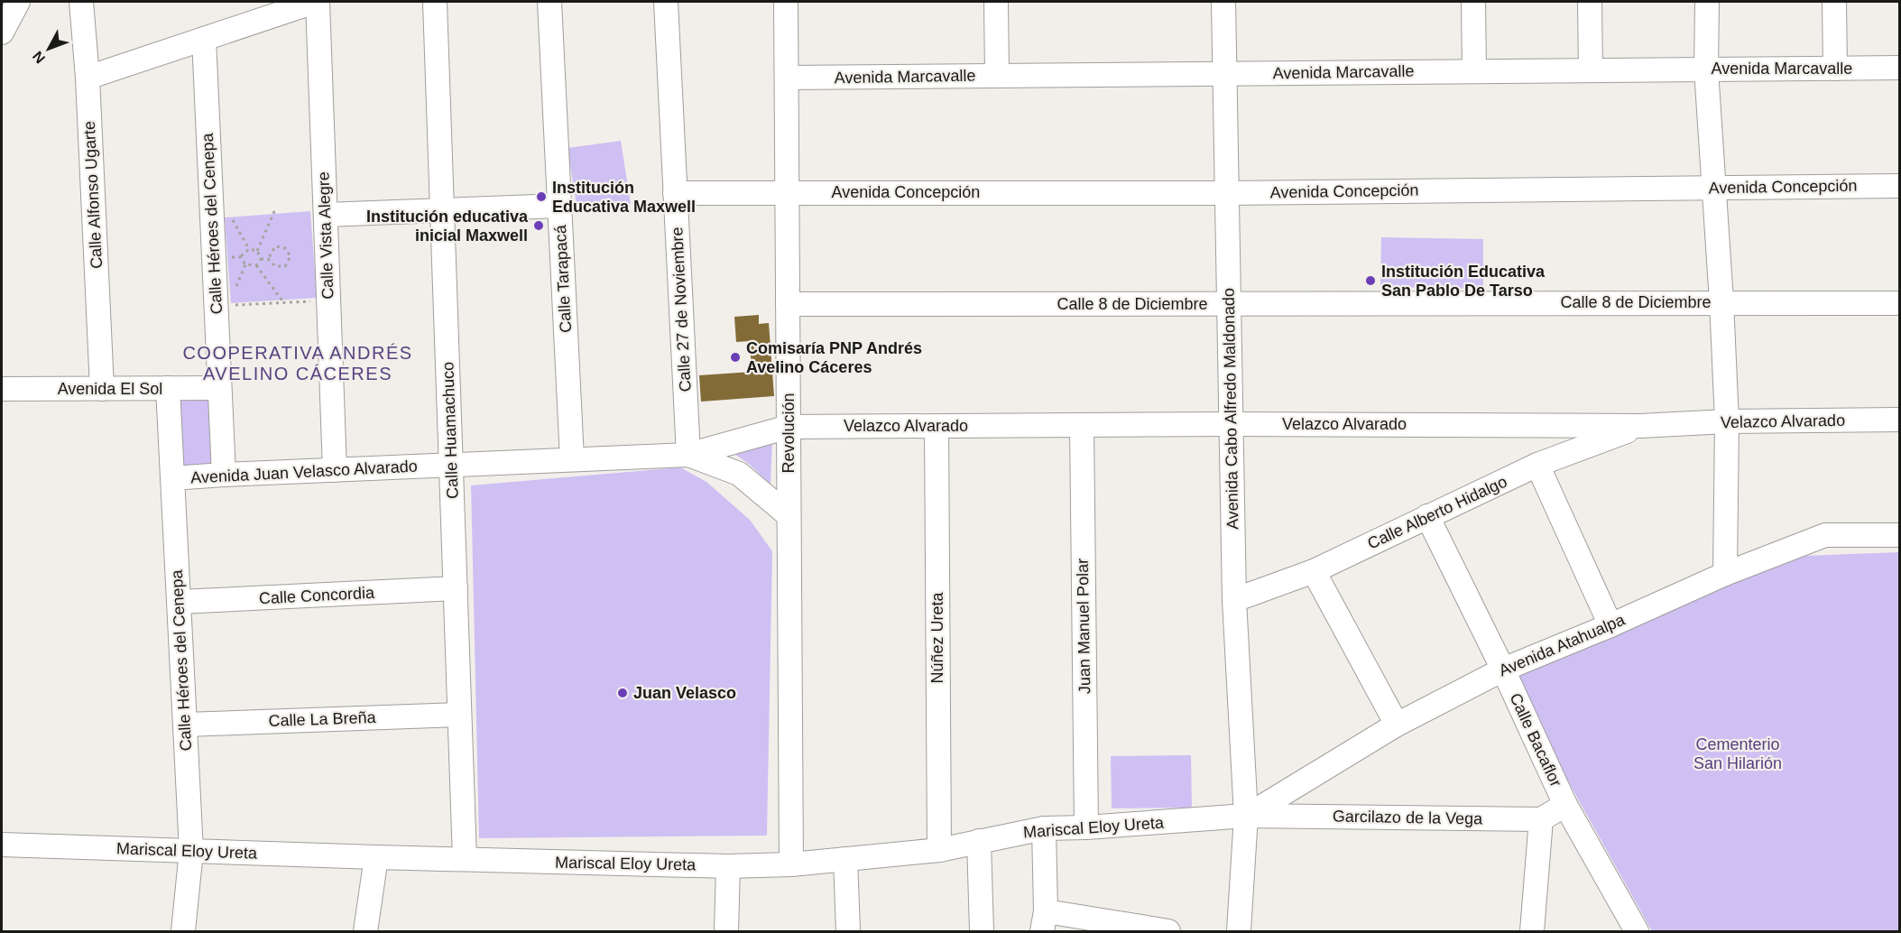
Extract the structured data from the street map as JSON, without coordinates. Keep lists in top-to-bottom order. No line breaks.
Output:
{"streets":{"street":["Avenida Marcavalle","Avenida Concepción","Calle Alfonso Ugarte","Calle Héroes del Cenepa","Calle Vista Alegre","Calle Tarapacá","Calle 8 de Diciembre","Calle 27 de Noviembre","Avenida El Sol","Avenida Cabo Alfredo Maldonado","Velazco Alvarado","Calle Huamachuco","Revolución","Avenida Juan Velasco Alvarado","Calle Alberto Hidalgo","Calle Concordia","Juan Manuel Polar","Núñez Ureta","Avenida Atahualpa","Calle La Breña","Calle Bacaflor","Garcilazo de la Vega","Mariscal Eloy Ureta"]},"crossings":[["Avenida Marcavalle","Avenida Cabo Alfredo Maldonado"],["Avenida Marcavalle","Revolución"],["Avenida Concepción","Calle 27 de Noviembre"],["Avenida Concepción","Avenida Cabo Alfredo Maldonado"],["Avenida Concepción","Revolución"],["Calle Alfonso Ugarte","Avenida El Sol"],["Calle Héroes del Cenepa","Avenida El Sol"],["Calle Héroes del Cenepa","Avenida Juan Velasco Alvarado"],["Calle Héroes del Cenepa","Calle Concordia"],["Calle Héroes del Cenepa","Calle La Breña"],["Calle Héroes del Cenepa","Mariscal Eloy Ureta"],["Calle Vista Alegre","Avenida Juan Velasco Alvarado"],["Calle Tarapacá","Avenida Juan Velasco Alvarado"],["Calle 8 de Diciembre","Avenida Cabo Alfredo Maldonado"],["Calle 8 de Diciembre","Revolución"],["Calle 27 de Noviembre","Avenida Juan Velasco Alvarado"],["Avenida Cabo Alfredo Maldonado","Velazco Alvarado"],["Avenida Cabo Alfredo Maldonado","Calle Alberto Hidalgo"],["Avenida Cabo Alfredo Maldonado","Avenida Atahualpa"],["Avenida Cabo Alfredo Maldonado","Garcilazo de la Vega"],["Avenida Cabo Alfredo Maldonado","Mariscal Eloy Ureta"],["Velazco Alvarado","Revolución"],["Velazco Alvarado","Avenida Juan Velasco Alvarado"],["Velazco Alvarado","Calle Alberto Hidalgo"],["Velazco Alvarado","Juan Manuel Polar"],["Velazco Alvarado","Núñez Ureta"],["Calle Huamachuco","Avenida Juan Velasco Alvarado"],["Calle Huamachuco","Calle Concordia"],["Calle Huamachuco","Calle La Breña"],["Calle Huamachuco","Mariscal Eloy Ureta"],["Revolución","Avenida Juan Velasco Alvarado"],["Revolución","Mariscal Eloy Ureta"],["Calle Alberto Hidalgo","Calle Bacaflor"],["Juan Manuel Polar","Mariscal Eloy Ureta"],["Núñez Ureta","Mariscal Eloy Ureta"],["Avenida Atahualpa","Calle Bacaflor"],["Avenida Atahualpa","Garcilazo de la Vega"],["Avenida Atahualpa","Mariscal Eloy Ureta"],["Garcilazo de la Vega","Mariscal Eloy Ureta"]],"districts":["COOPERATIVA ANDRÉS AVELINO CÁCERES"],"parks":["Cementerio San Hilarión"],"places":["Institución Educativa Maxwell","Institución educativa inicial Maxwell","Institución Educativa San Pablo De Tarso","Comisaría PNP Andrés Avelino Cáceres","Juan Velasco"],"north":"bottom left"}
